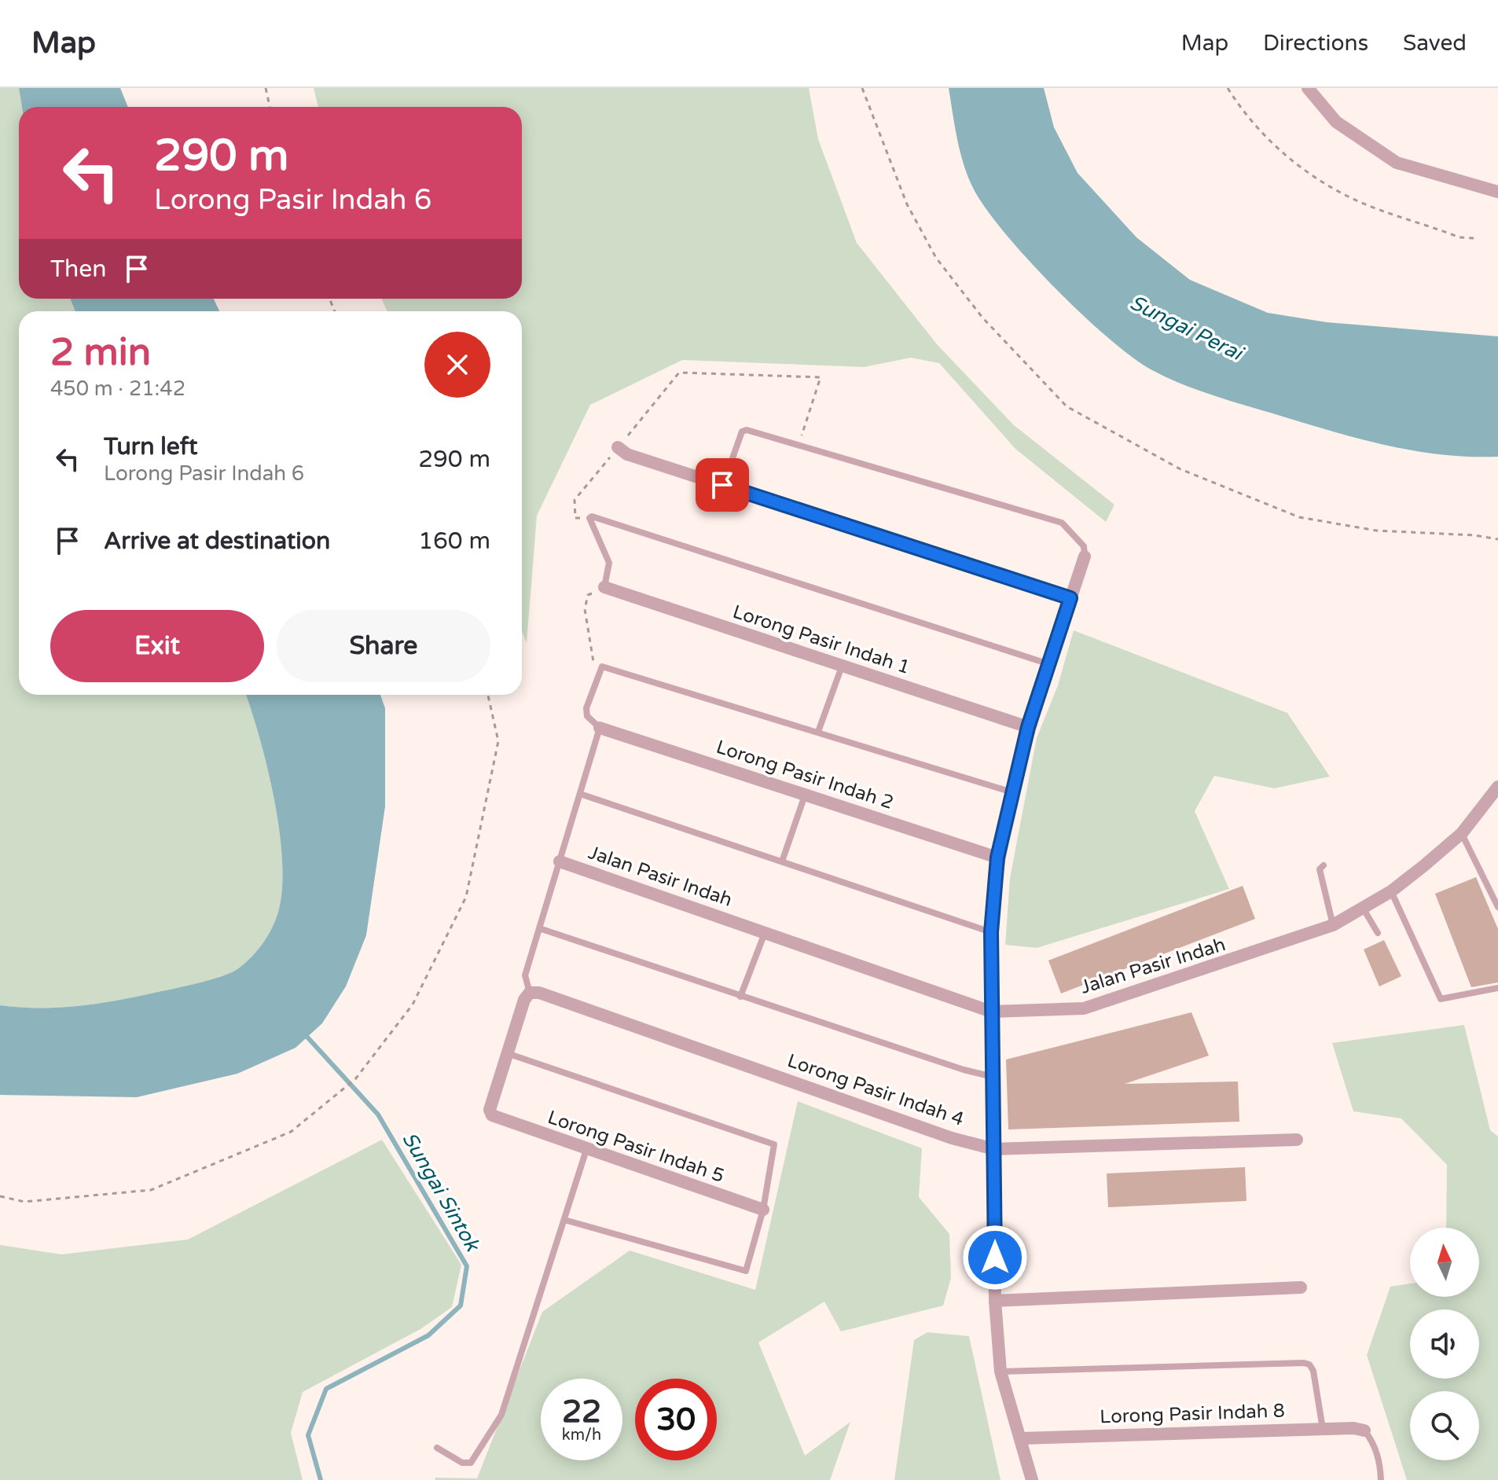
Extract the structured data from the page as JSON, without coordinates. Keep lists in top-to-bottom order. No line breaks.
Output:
{"streets":{"street":["Lorong Pasir Indah 1","Lorong Pasir Indah 2","Jalan Pasir Indah","Lorong Pasir Indah 4","Lorong Pasir Indah 5","Lorong Pasir Indah 8"]},"water":["Sungai Perai","Sungai Sintok"],"north":"top","page":{"header":"Map","nav":["Map","Directions","Saved"],"turn":["290 m","Lorong Pasir Indah 6"],"then":"Then","heading":["2 min","450 m · 21:42"],"list":[{"name":"Turn left","note":"Lorong Pasir Indah 6","value":"290 m"},{"name":"Arrive at destination","value":"160 m"}],"buttons":["Exit","Share"],"speed":"22 km/h","limit":"30"}}
